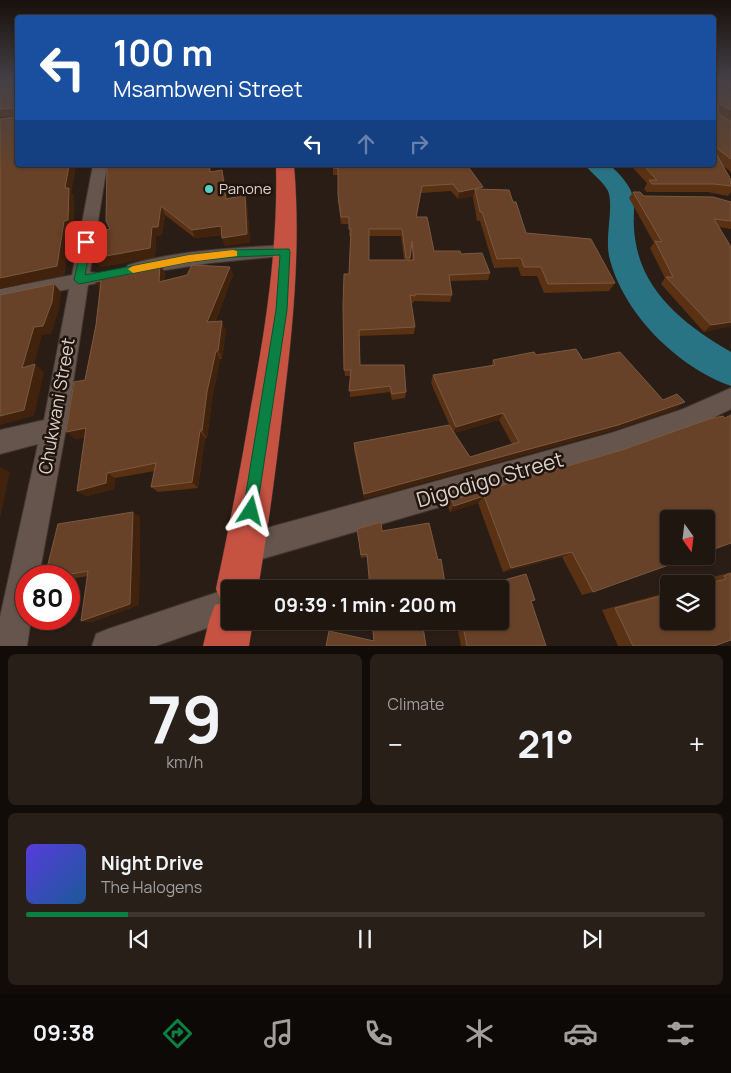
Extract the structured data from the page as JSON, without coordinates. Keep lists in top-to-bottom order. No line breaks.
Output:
{"streets":{"street":["Chukwani Street","Digodigo Street"]},"places":["Panone"],"north":"bottom","page":{"turn":["100 m","Msambweni Street"],"limit":"80","trip":"09:39 · 1 min · 200 m","tile":[["79","km/h"],"Climate"],"heat":["−","21°","+"],"song":["Night Drive","The Halogens"],"tabs":"09:38"}}
